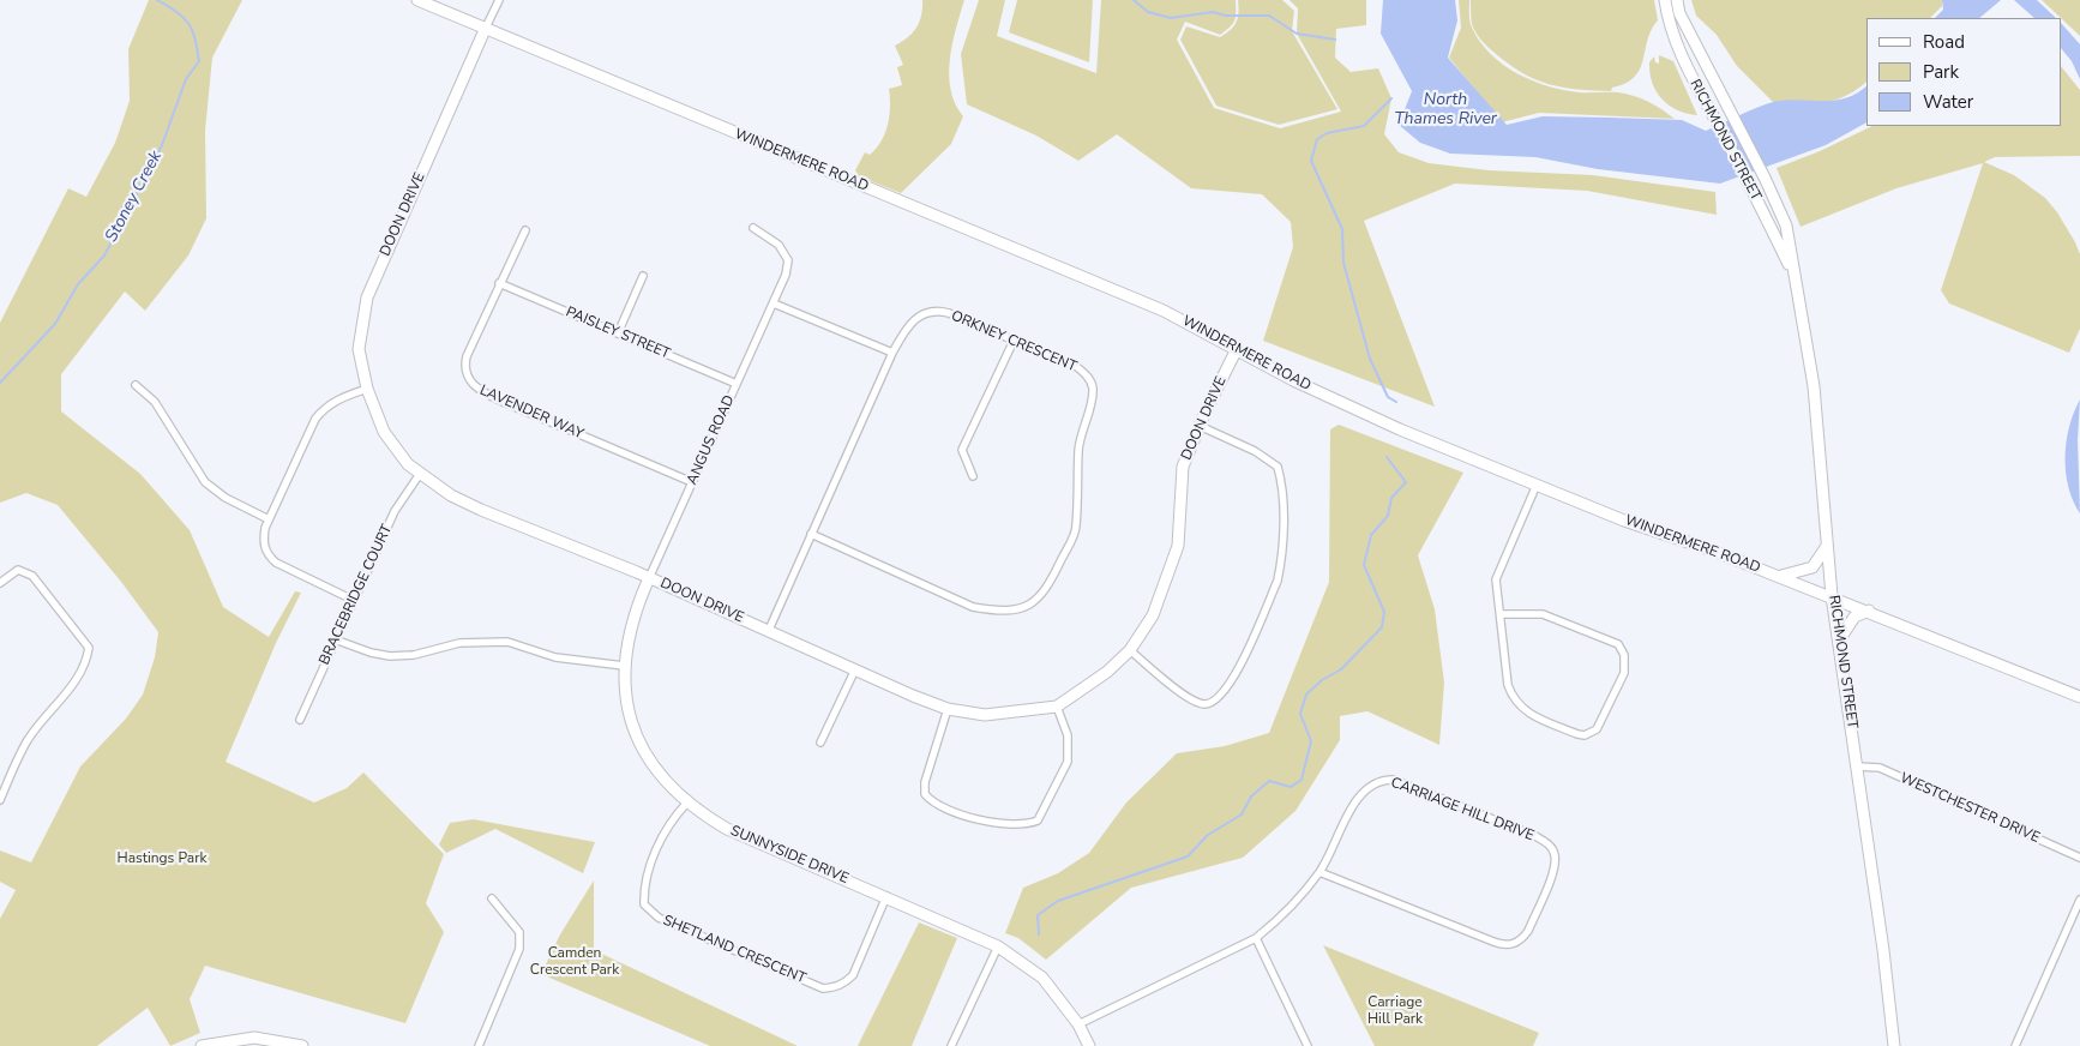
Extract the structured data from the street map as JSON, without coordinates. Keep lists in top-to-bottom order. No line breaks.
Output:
{"streets":{"main road":["RICHMOND STREET","WINDERMERE ROAD","DOON DRIVE","SUNNYSIDE DRIVE"],"street":["PAISLEY STREET","ORKNEY CRESCENT","LAVENDER WAY","ANGUS ROAD","BRACEBRIDGE COURT","WESTCHESTER DRIVE","CARRIAGE HILL DRIVE","SHETLAND CRESCENT"]},"crossings":[["RICHMOND STREET","WINDERMERE ROAD"],["RICHMOND STREET","WESTCHESTER DRIVE"],["WINDERMERE ROAD","DOON DRIVE"],["DOON DRIVE","ORKNEY CRESCENT"],["DOON DRIVE","ANGUS ROAD"],["DOON DRIVE","BRACEBRIDGE COURT"],["DOON DRIVE","SUNNYSIDE DRIVE"],["PAISLEY STREET","LAVENDER WAY"],["PAISLEY STREET","ANGUS ROAD"],["LAVENDER WAY","ANGUS ROAD"],["ANGUS ROAD","SUNNYSIDE DRIVE"],["CARRIAGE HILL DRIVE","SUNNYSIDE DRIVE"],["SUNNYSIDE DRIVE","SHETLAND CRESCENT"]],"water":["North Thames River","Stoney Creek"],"parks":["Hastings Park","Camden Crescent Park","Carriage Hill Park"],"legend":["Road","Park","Water"]}
